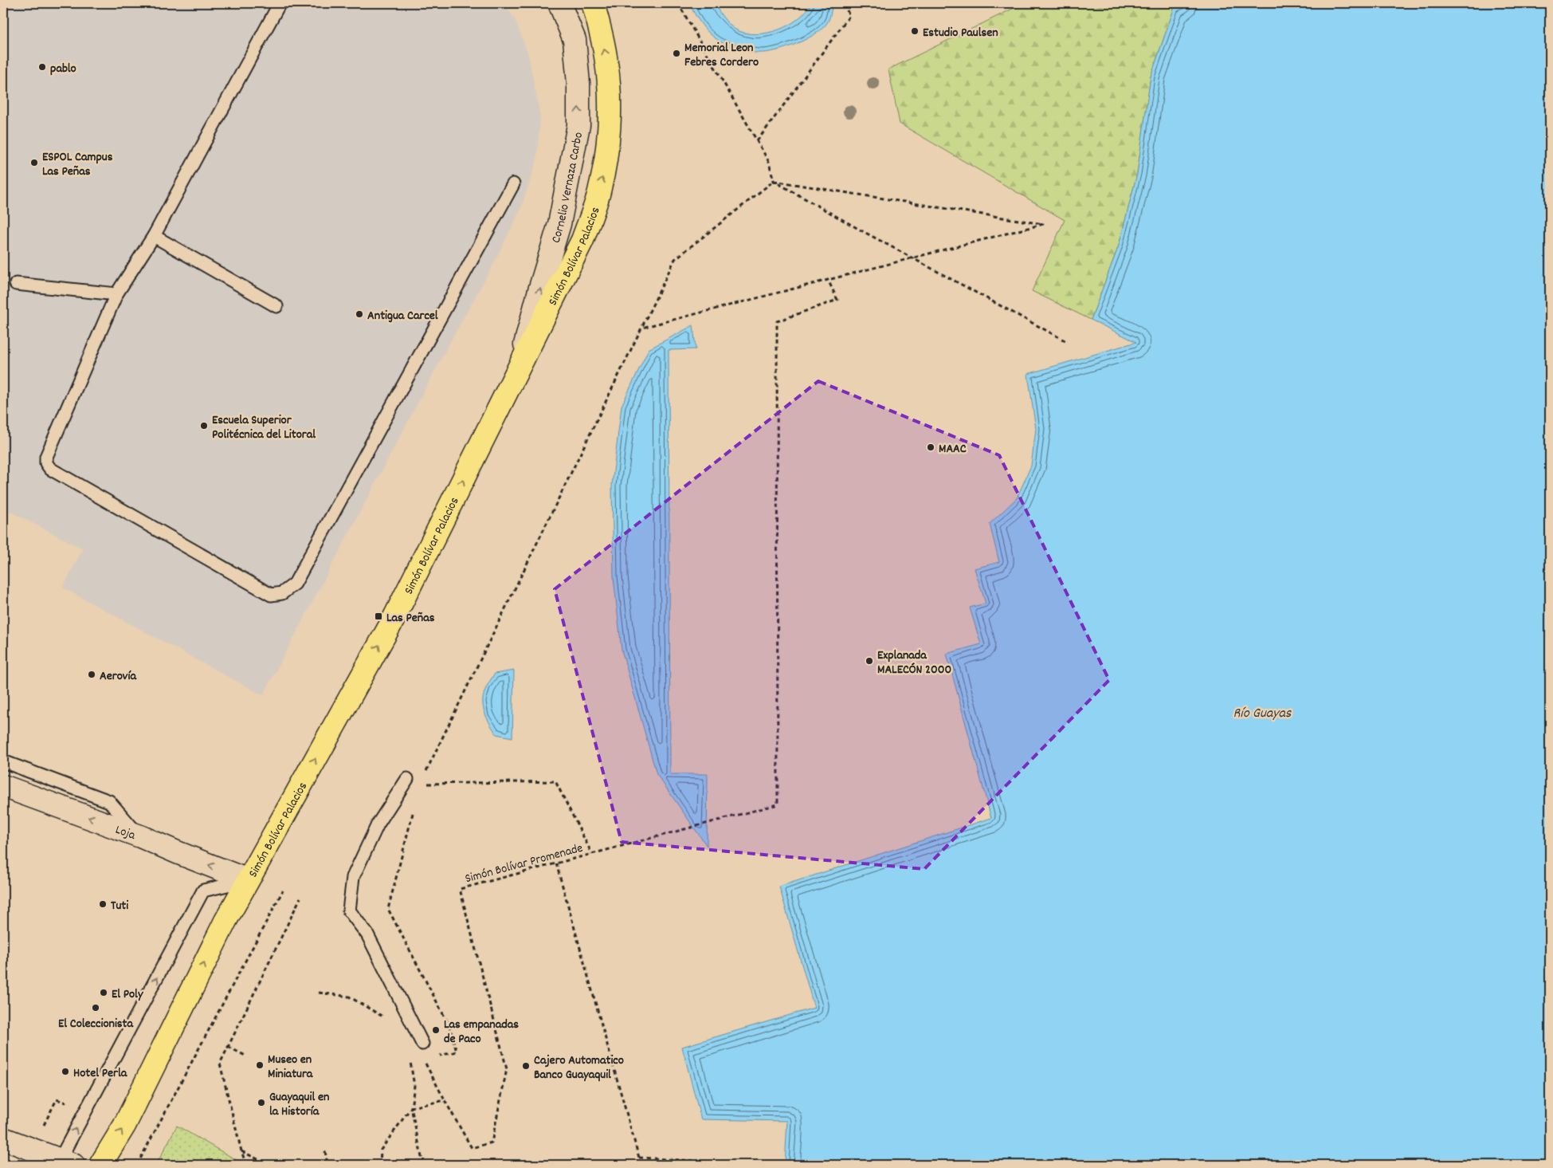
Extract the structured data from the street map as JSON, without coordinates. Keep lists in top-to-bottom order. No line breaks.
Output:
{"streets":{"main road":["Simón Bolívar Palacios"],"street":["Cornelio Vernaza Carbo","Loja"],"path":["Simón Bolívar Promenade"]},"crossings":[["Cornelio Vernaza Carbo","Simón Bolívar Palacios"],["Simón Bolívar Palacios","Loja"]],"one_way":["Cornelio Vernaza Carbo","Simón Bolívar Palacios","Loja"],"water":["Río Guayas"],"places":{"other":["Estudio Paulsen","Memorial Leon Febres Cordero","pablo","ESPOL Campus Las Peñas","Antigua Carcel","Escuela Superior Politécnica del Litoral","MAAC","Explanada MALECÓN 2000","Aerovía","Tuti","El Poly","El Coleccionista","Las empanadas de Paco","Museo en Miniatura","Cajero Automatico Banco Guayaquil","Hotel Perla","Guayaquil en la Historía"],"transit":["Las Peñas"]}}
